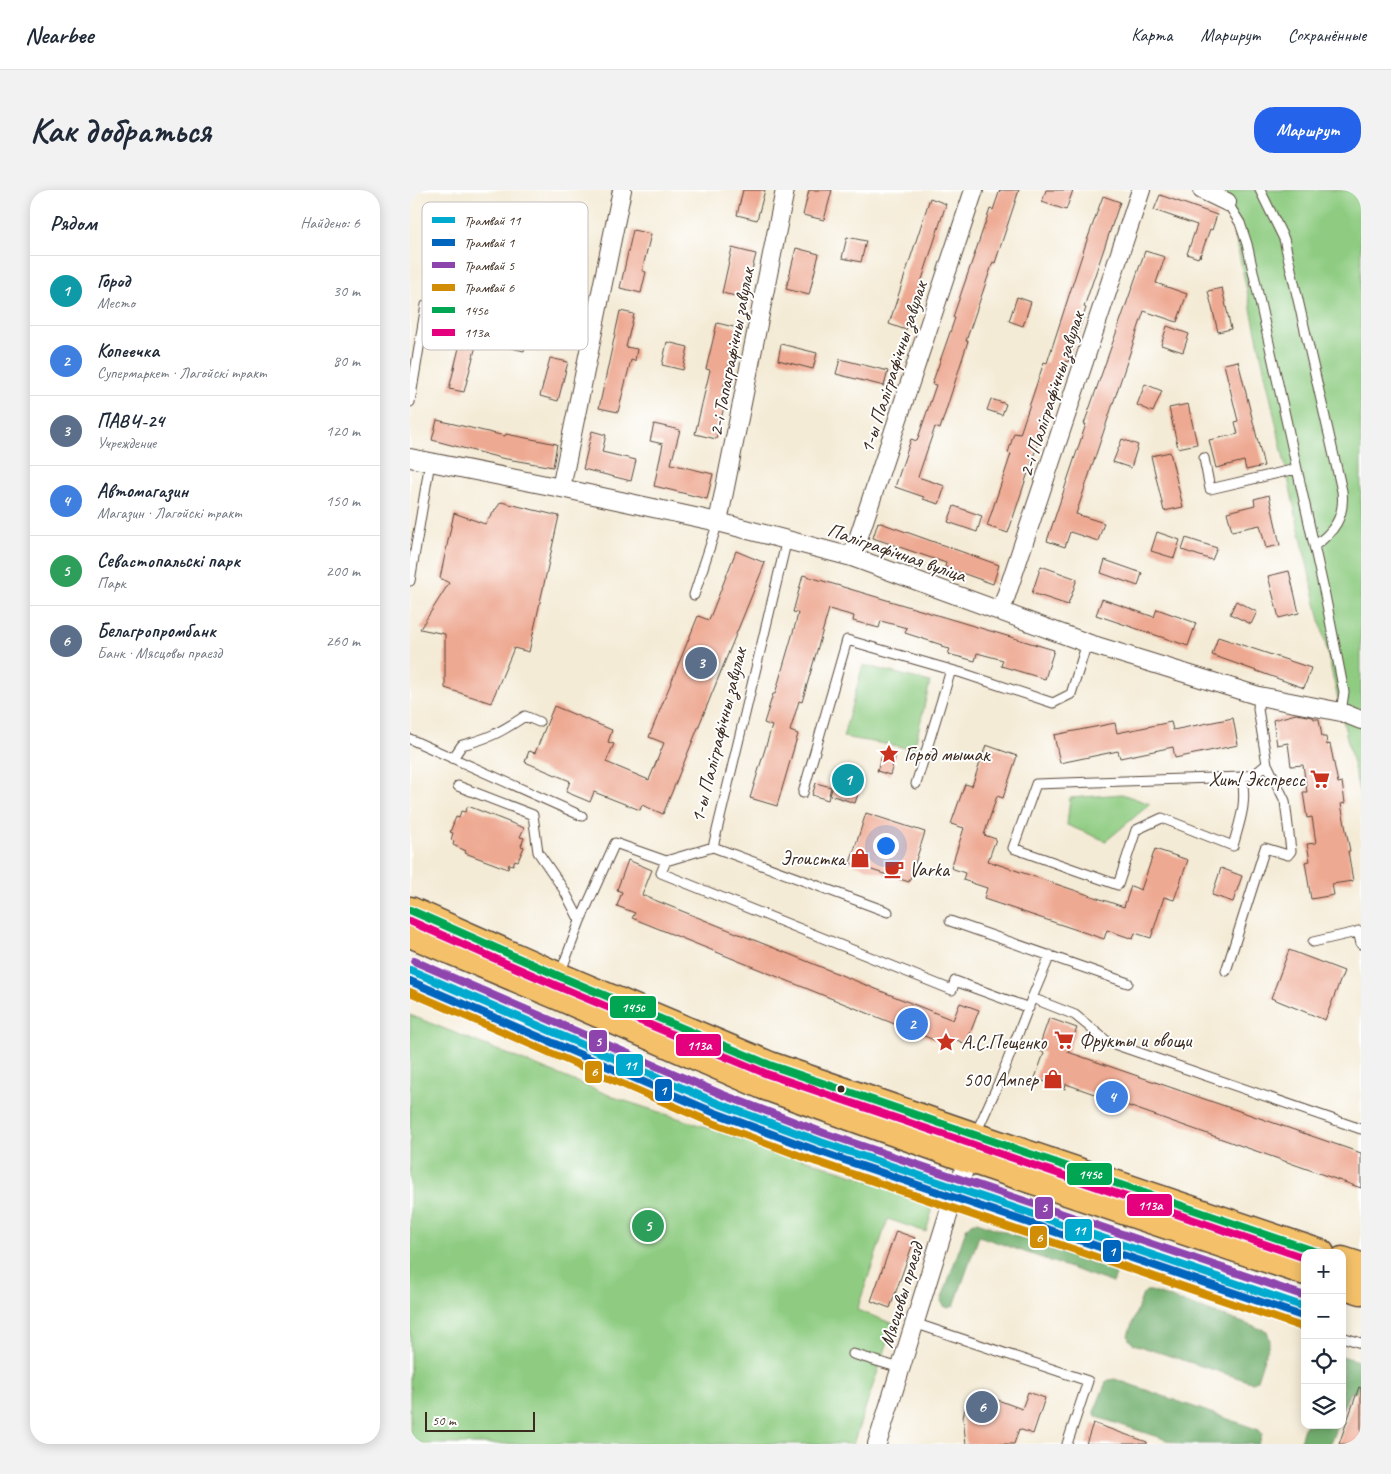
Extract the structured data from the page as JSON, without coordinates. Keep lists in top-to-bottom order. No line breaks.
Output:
{"streets":{"street":["2-і Тапаграфічны завулак","1-ы Паліграфічны завулак","2-і Паліграфічны завулак","Паліграфічная вуліца","Мясцовы праезд"]},"crossings":[["2-і Тапаграфічны завулак","Паліграфічная вуліца"],["1-ы Паліграфічны завулак","Паліграфічная вуліца"],["2-і Паліграфічны завулак","Паліграфічная вуліца"]],"places":{"place":["Город мышак","А.С.Пещенко"],"supermarket":["Хит! Экспресс","Фрукты и овощи"],"shop":["Эгоистка","500 Ампер"],"cafe":["Varka"]},"lines":["transit line 145с","transit line 113а","tram line 5","tram line 11","tram line 1","tram line 6"],"legend":["Трамвай 11","Трамвай 1","Трамвай 5","Трамвай 6","145с","113а"],"scale_bar":"50 m","page":{"header":"Nearbee","nav":["Карта","Маршрут","Сохранённые"],"buttons":"Маршрут","title":"Как добраться","heading":["Рядом","Найдено: 6"],"list":[{"mark":"1","name":"Город","note":"Место","value":"30 m"},{"mark":"2","name":"Копеечка","note":"Супермаркет · Лагойскі тракт","value":"80 m"},{"mark":"3","name":"ПАВЧ-24","note":"Учреждение","value":"120 m"},{"mark":"4","name":"Автомагазин","note":"Магазин · Лагойскі тракт","value":"150 m"},{"mark":"5","name":"Севастопальскі парк","note":"Парк","value":"200 m"},{"mark":"6","name":"Белагропромбанк","note":"Банк · Мясцовы праезд","value":"260 m"}],"pins":["3","1","2","4","5","6"],"map_buttons":["+","−"],"scale":"50 m"}}
